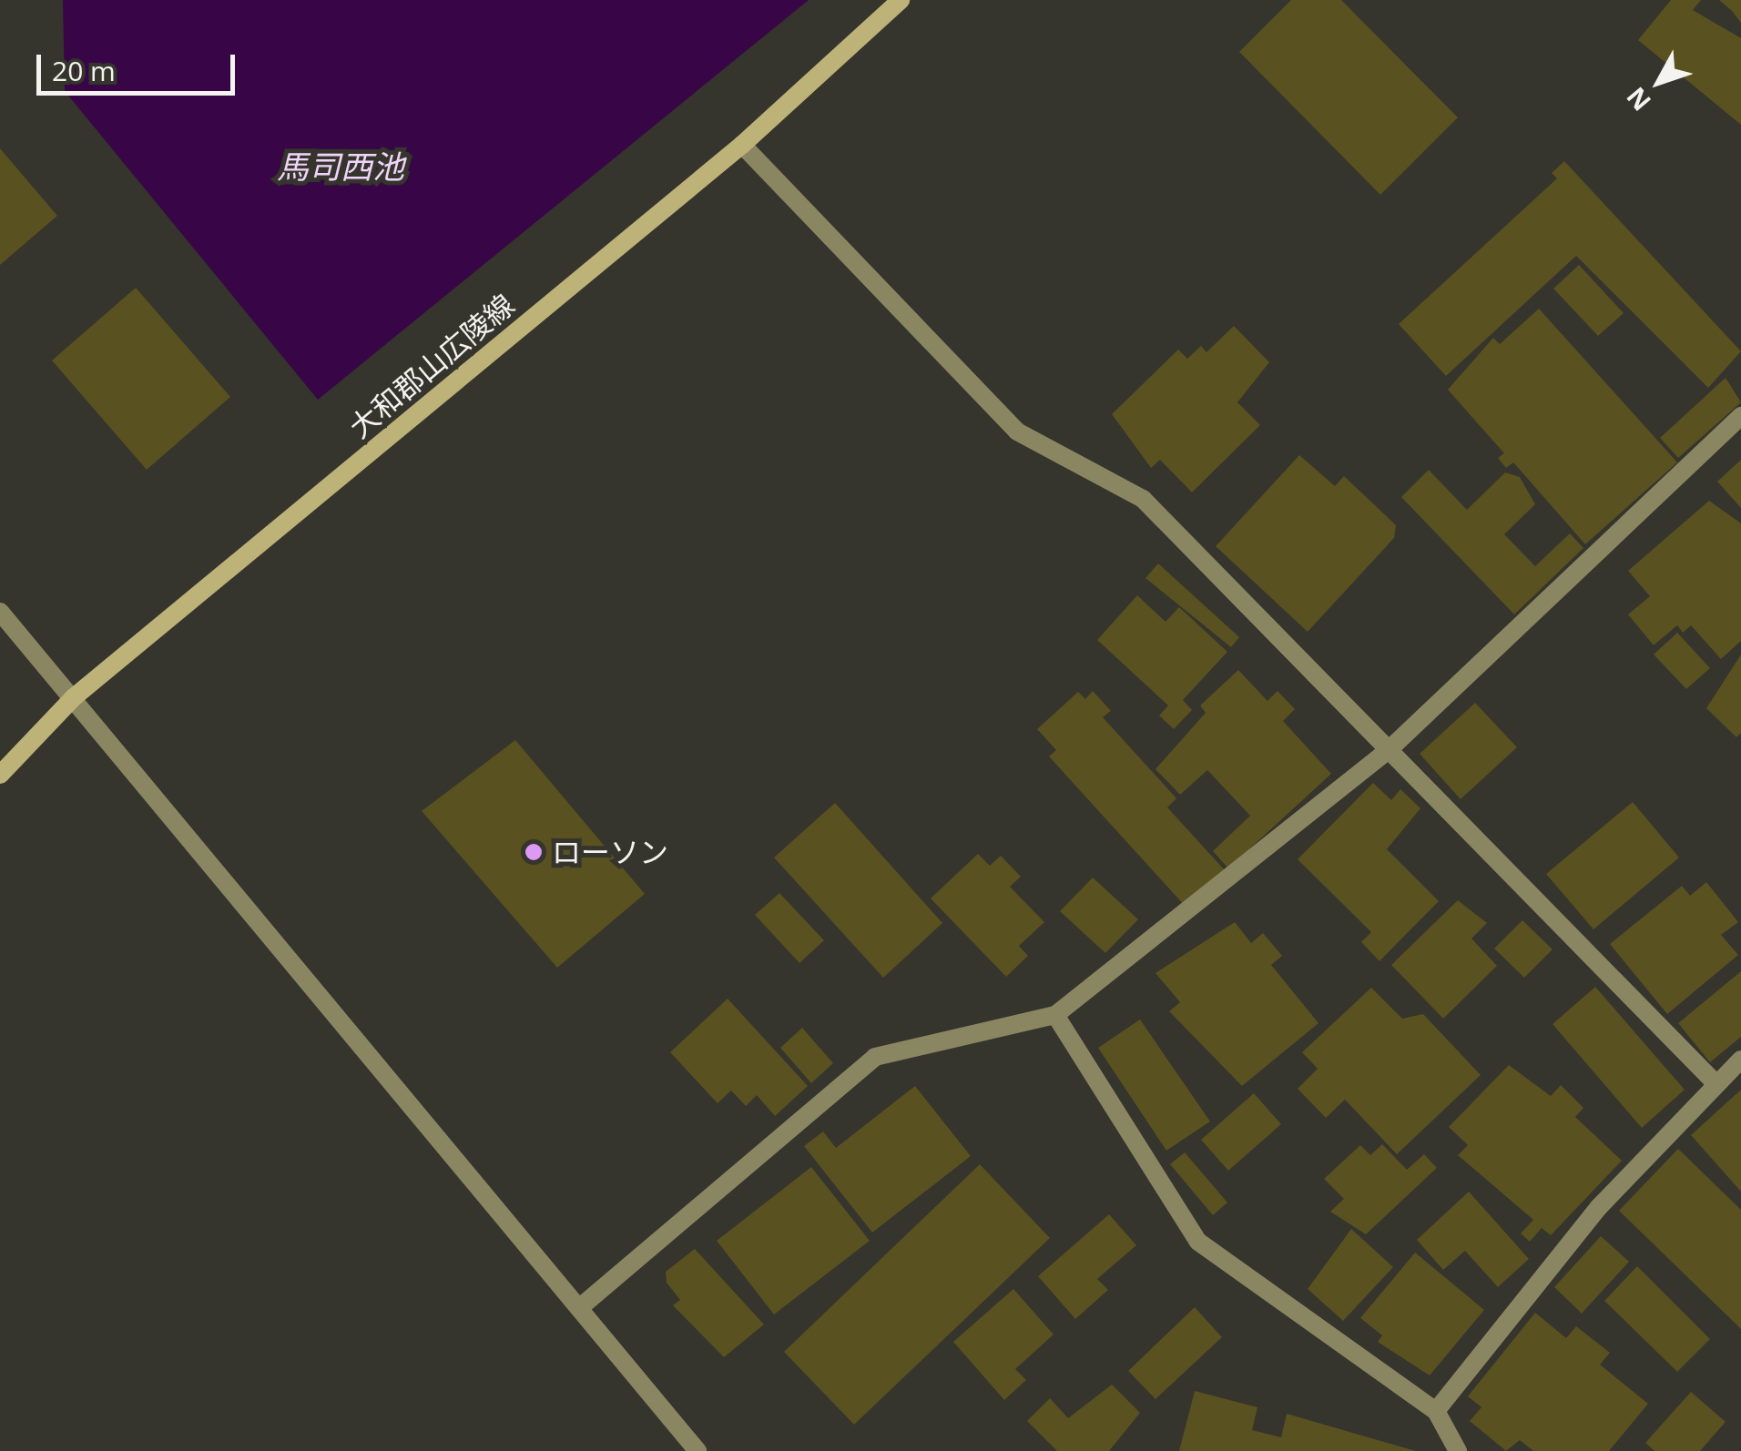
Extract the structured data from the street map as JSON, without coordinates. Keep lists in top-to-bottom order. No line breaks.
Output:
{"streets":{"main road":["大和郡山広陵線"]},"water":["馬司西池"],"places":["ローソン"],"scale_bar":"20 m","north":"bottom left"}
